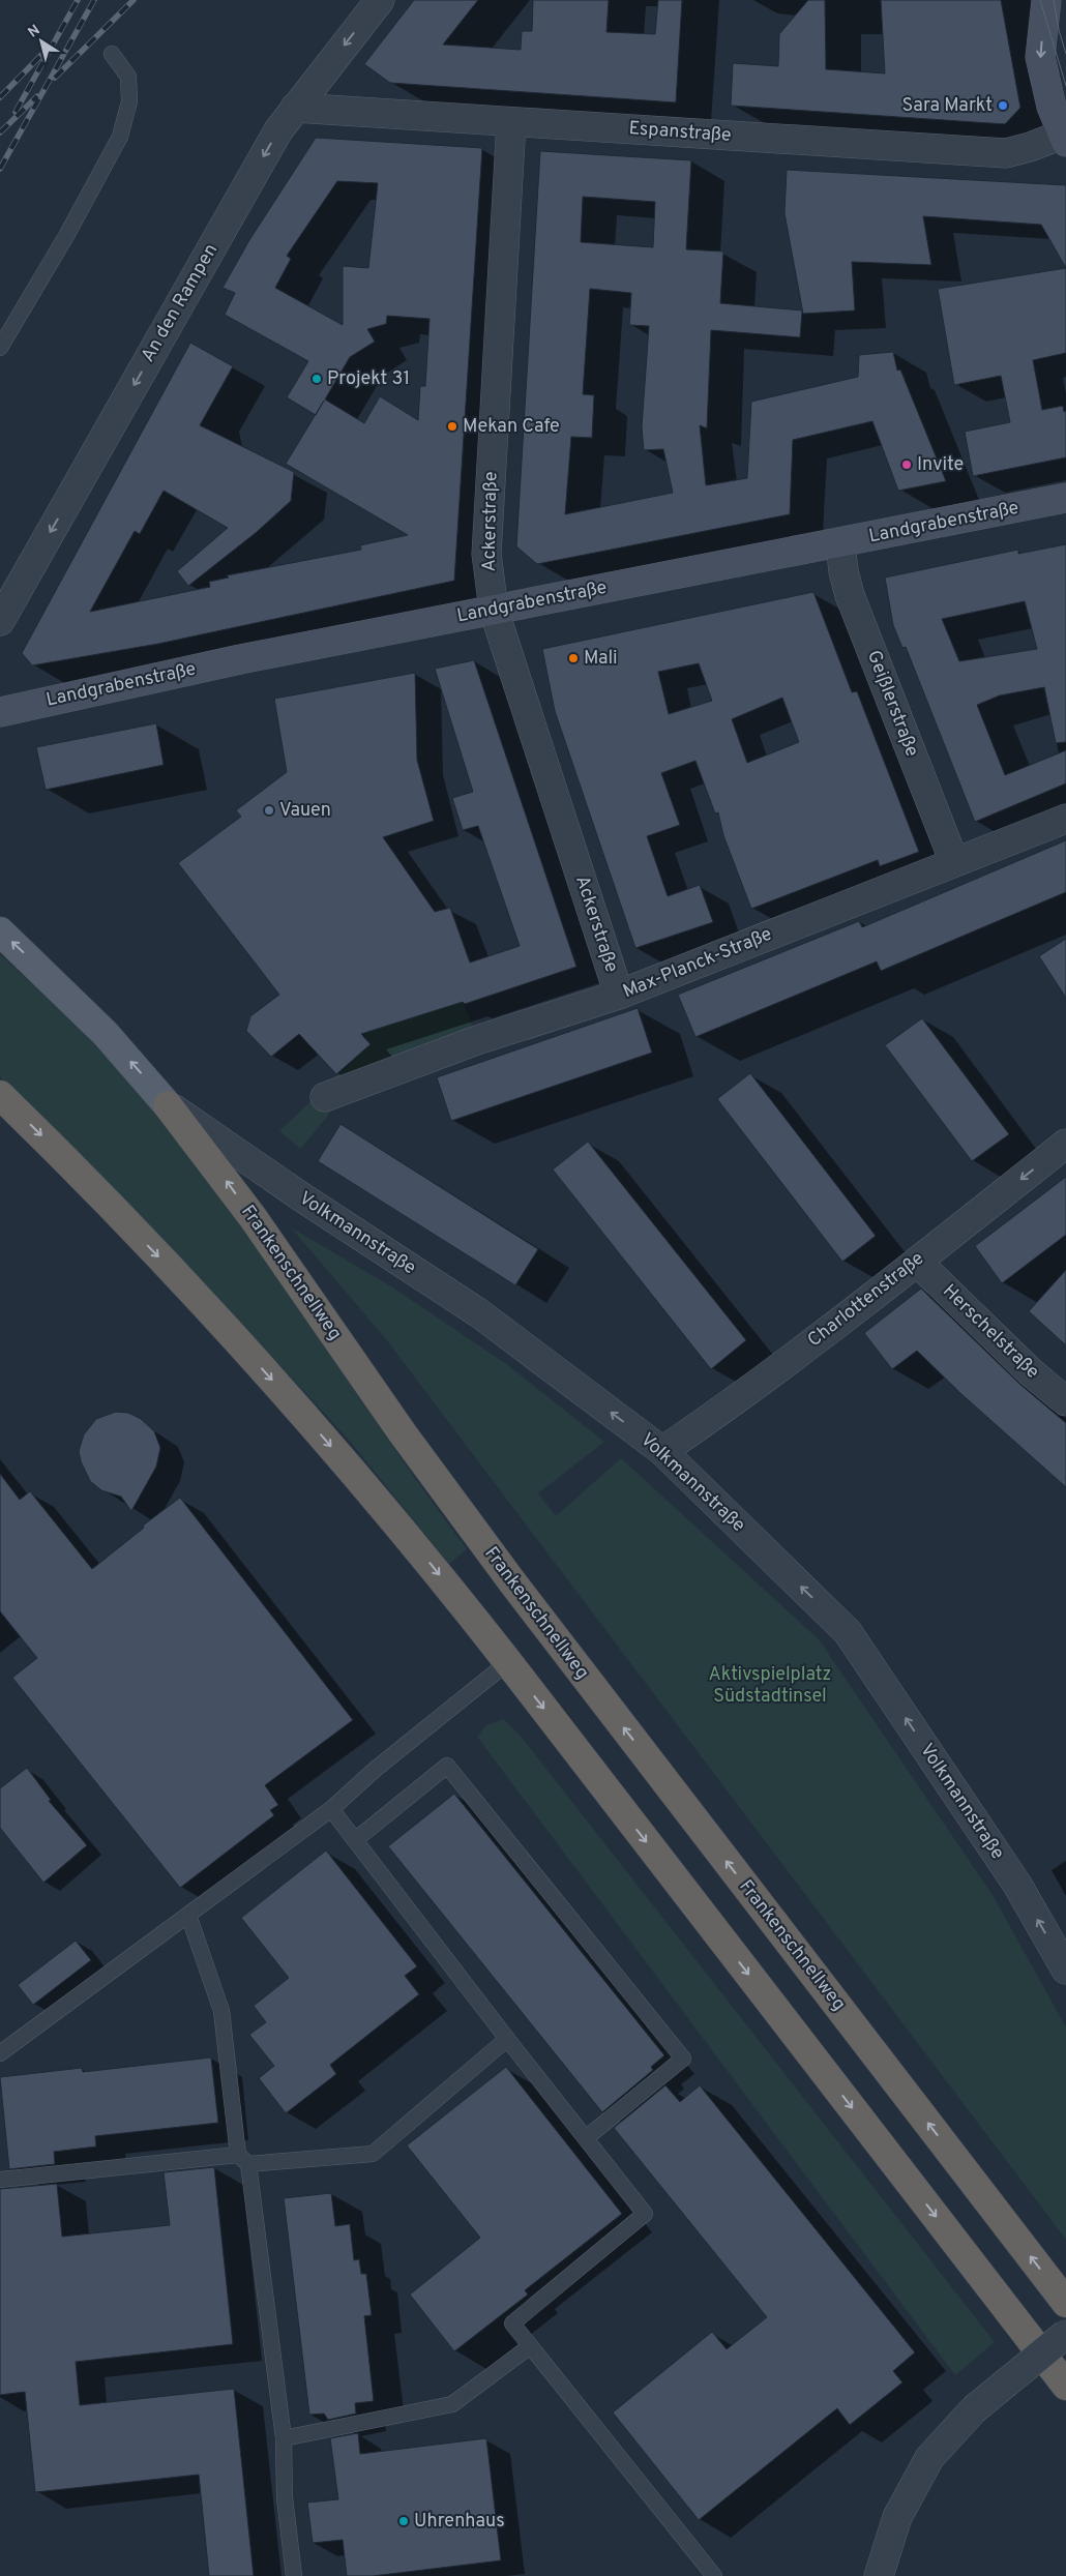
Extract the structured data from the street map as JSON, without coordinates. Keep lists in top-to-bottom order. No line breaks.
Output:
{"streets":{"highway":["Frankenschnellweg"],"main road":["Landgrabenstraße"],"street":["Espanstraße","An den Rampen","Ackerstraße","Geißlerstraße","Max-Planck-Straße","Volkmannstraße","Charlottenstraße","Herschelstraße"]},"crossings":[["Espanstraße","An den Rampen"],["Espanstraße","Ackerstraße"],["Ackerstraße","Landgrabenstraße"],["Ackerstraße","Max-Planck-Straße"],["Landgrabenstraße","Geißlerstraße"],["Geißlerstraße","Max-Planck-Straße"],["Volkmannstraße","Frankenschnellweg"],["Volkmannstraße","Charlottenstraße"],["Charlottenstraße","Herschelstraße"]],"one_way":["An den Rampen","Volkmannstraße","Frankenschnellweg","Charlottenstraße"],"parks":["Aktivspielplatz Südstadtinsel"],"places":["Sara Markt","Projekt 31","Mekan Cafe","Invite","Mali","Vauen","Uhrenhaus"],"north":"top left"}
